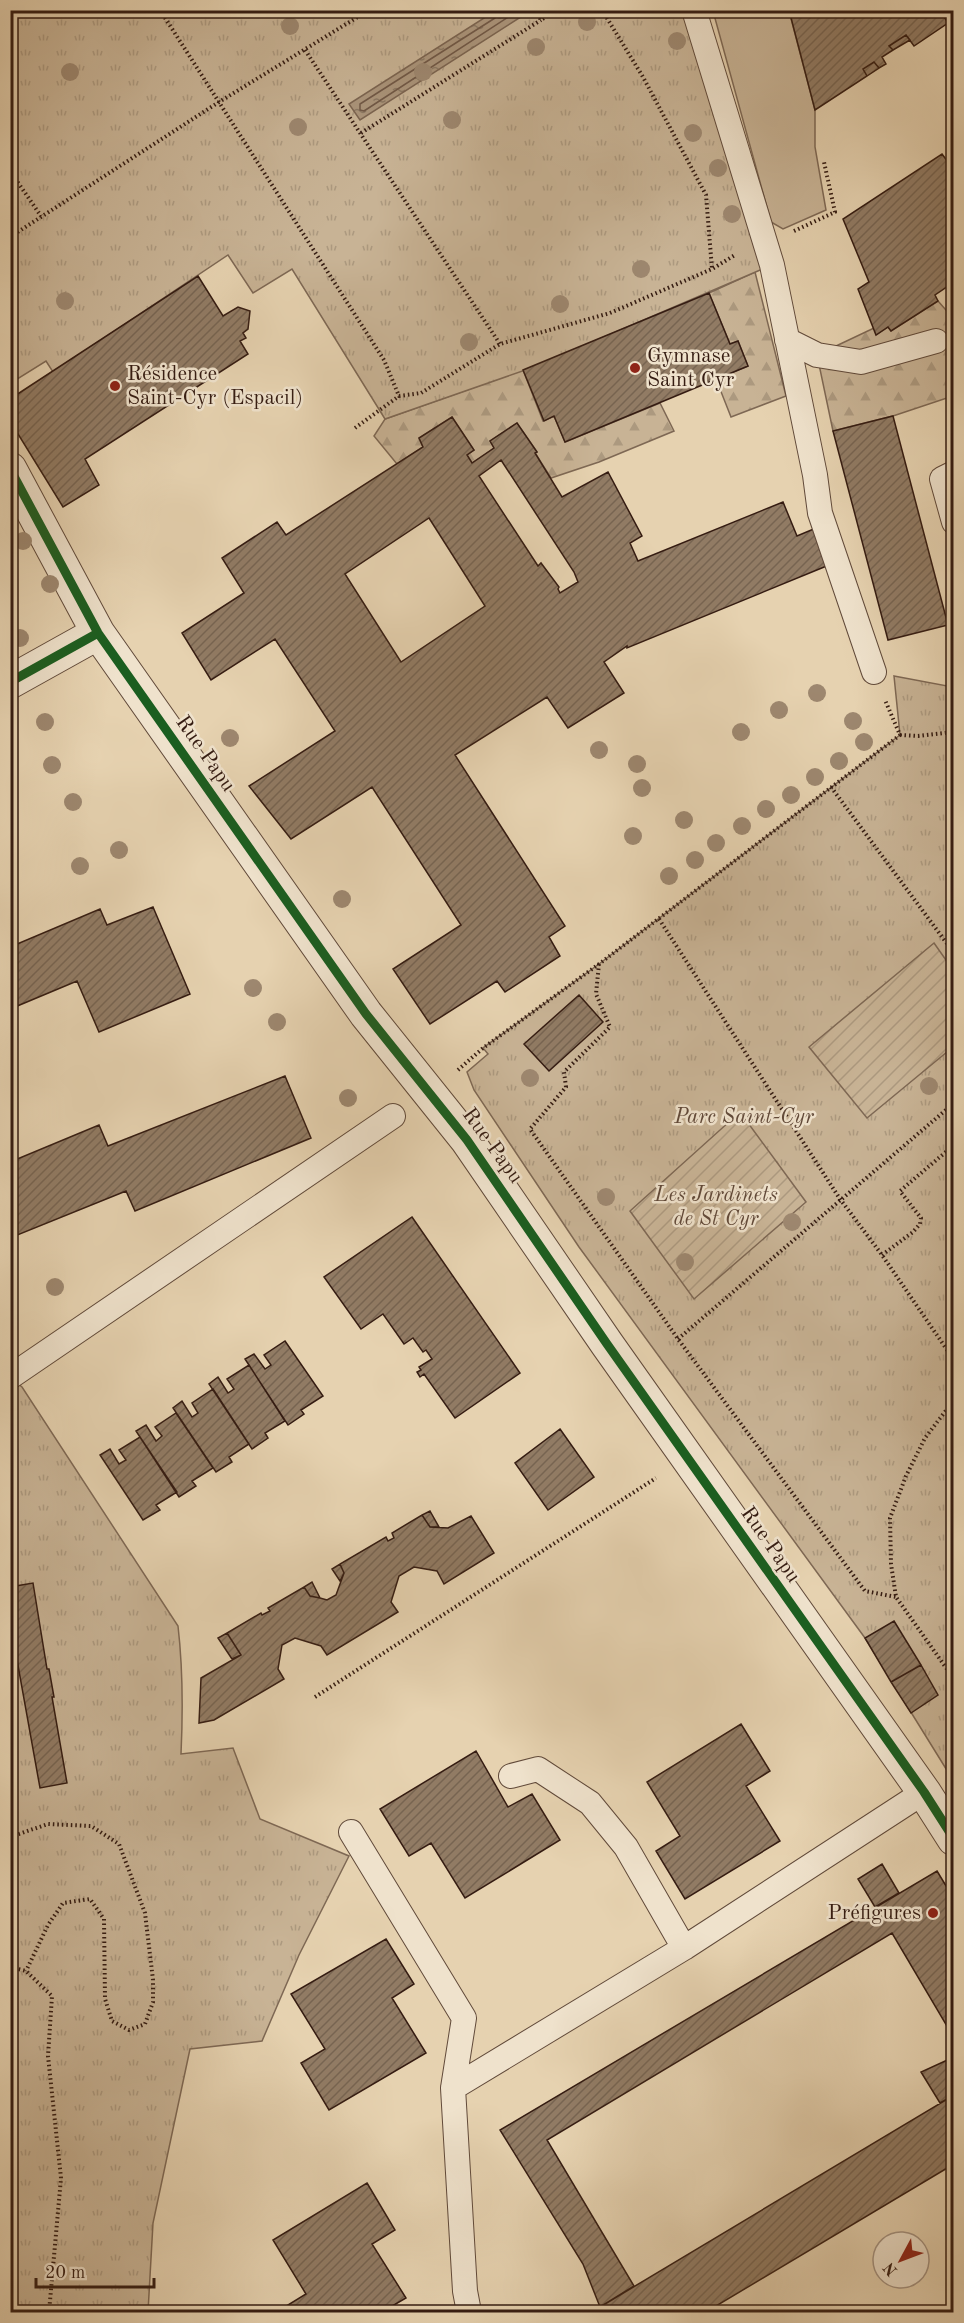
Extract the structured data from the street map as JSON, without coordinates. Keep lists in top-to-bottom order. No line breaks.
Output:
{"streets":{"street":["Rue Papu"]},"parks":["Parc Saint-Cyr","Les Jardinets de St Cyr"],"places":["Gymnase Saint Cyr","Résidence Saint-Cyr (Espacil)","Préfigures"],"scale_bar":"20 m","north":"bottom left"}
